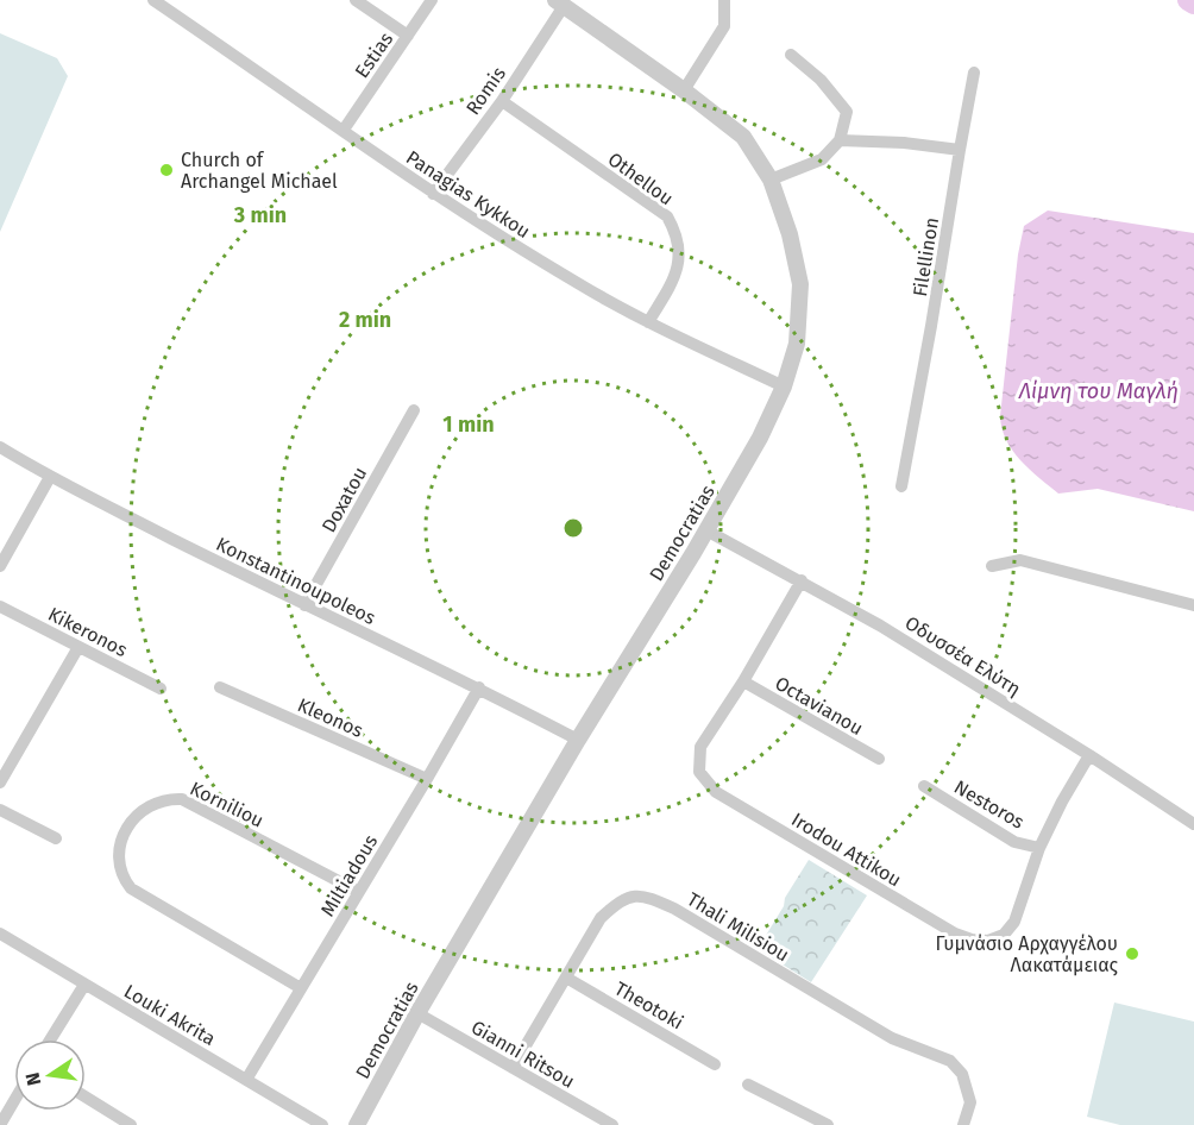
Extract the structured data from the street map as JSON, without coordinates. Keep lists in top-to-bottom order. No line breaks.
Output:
{"streets":{"street":["Estias","Romis","Othellou","Panagias Kykkou","Filellinon","Doxatou","Democratias","Konstantinoupoleos","Kikeronos","Οδυσσέα Ελύτη","Octavianou","Kleonos","Korniliou","Nestoros","Irodou Attikou","Miltiadous","Thali Milisiou","Theotoki","Louki Akrita","Gianni Ritsou"]},"crossings":[["Estias","Panagias Kykkou"],["Romis","Othellou"],["Romis","Panagias Kykkou"],["Romis","Democratias"],["Othellou","Panagias Kykkou"],["Panagias Kykkou","Democratias"],["Doxatou","Konstantinoupoleos"],["Democratias","Konstantinoupoleos"],["Democratias","Οδυσσέα Ελύτη"],["Democratias","Gianni Ritsou"],["Konstantinoupoleos","Miltiadous"],["Οδυσσέα Ελύτη","Irodou Attikou"],["Octavianou","Irodou Attikou"],["Kleonos","Miltiadous"],["Korniliou","Miltiadous"],["Nestoros","Irodou Attikou"],["Miltiadous","Louki Akrita"],["Thali Milisiou","Theotoki"],["Thali Milisiou","Gianni Ritsou"]],"water":["Λίμνη του Μαγλή"],"places":["Church of Archangel Michael","Γυμνάσιο Αρχαγγέλου Λακατάμειας"],"north":"left","rings":["3 min","2 min","1 min"]}
